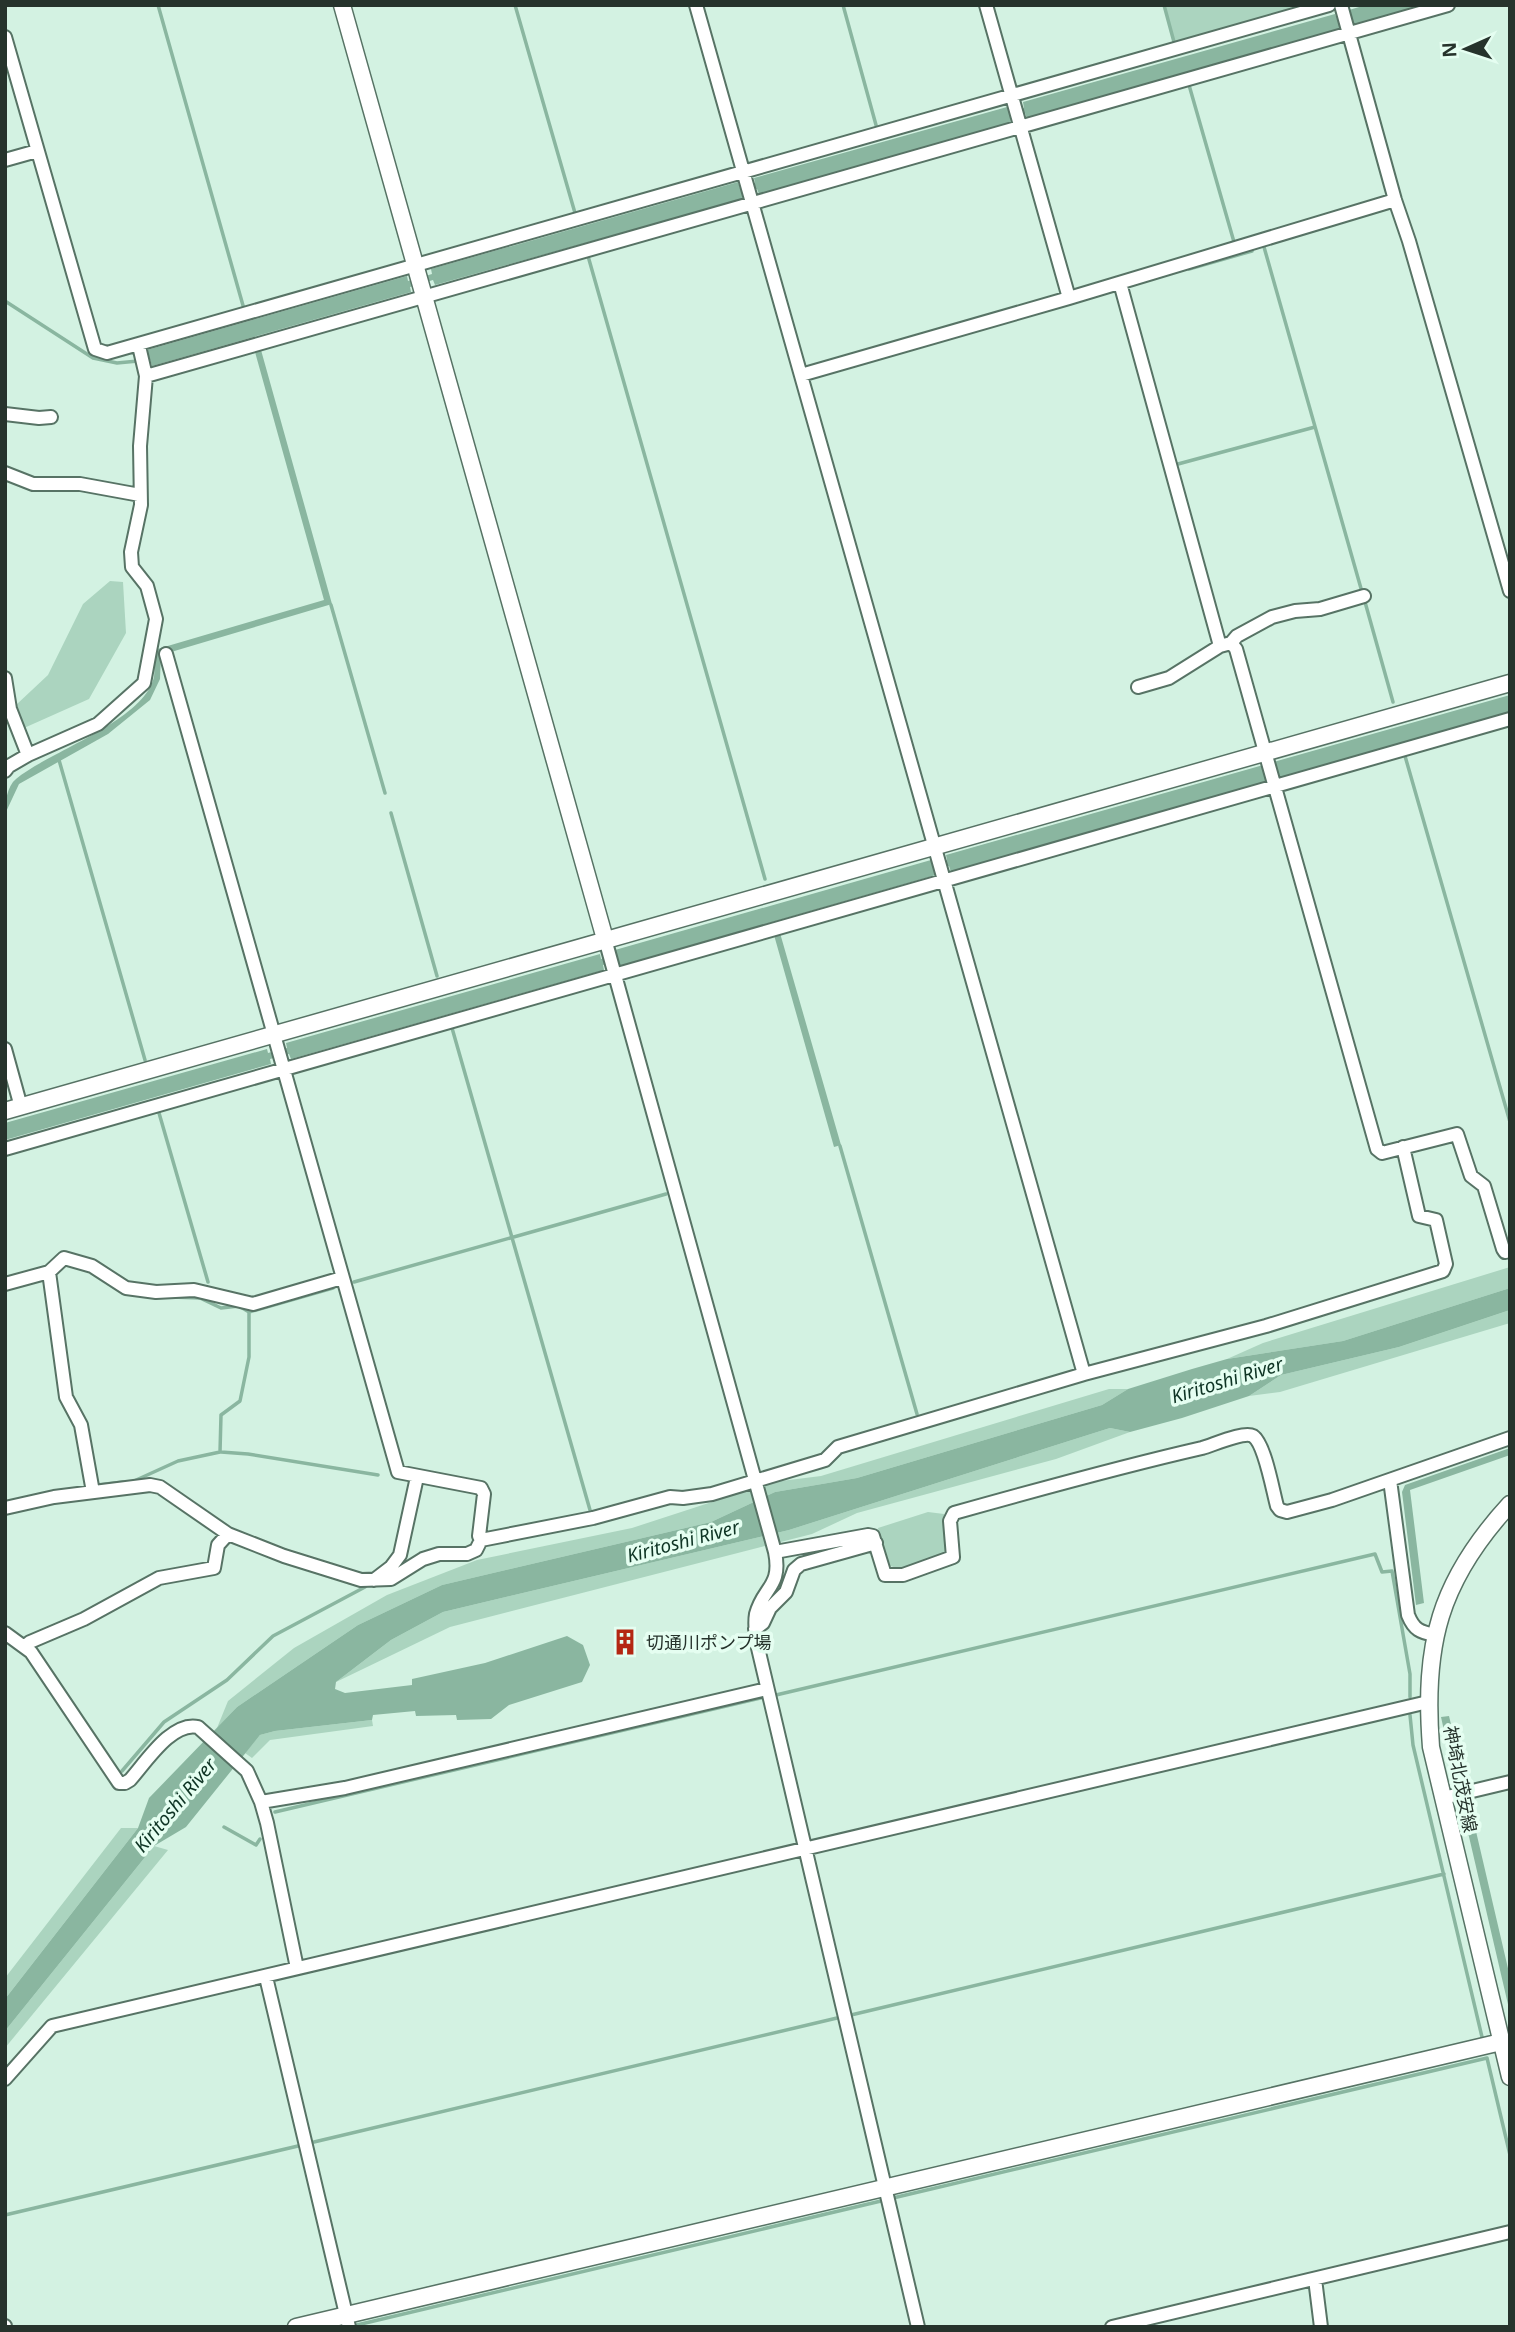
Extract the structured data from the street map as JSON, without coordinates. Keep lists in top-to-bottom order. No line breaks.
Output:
{"streets":{"street":["神埼北茂安線"]},"water":["Kiritoshi River"],"places":{"building":["切通川ポンプ場"]},"north":"left"}
